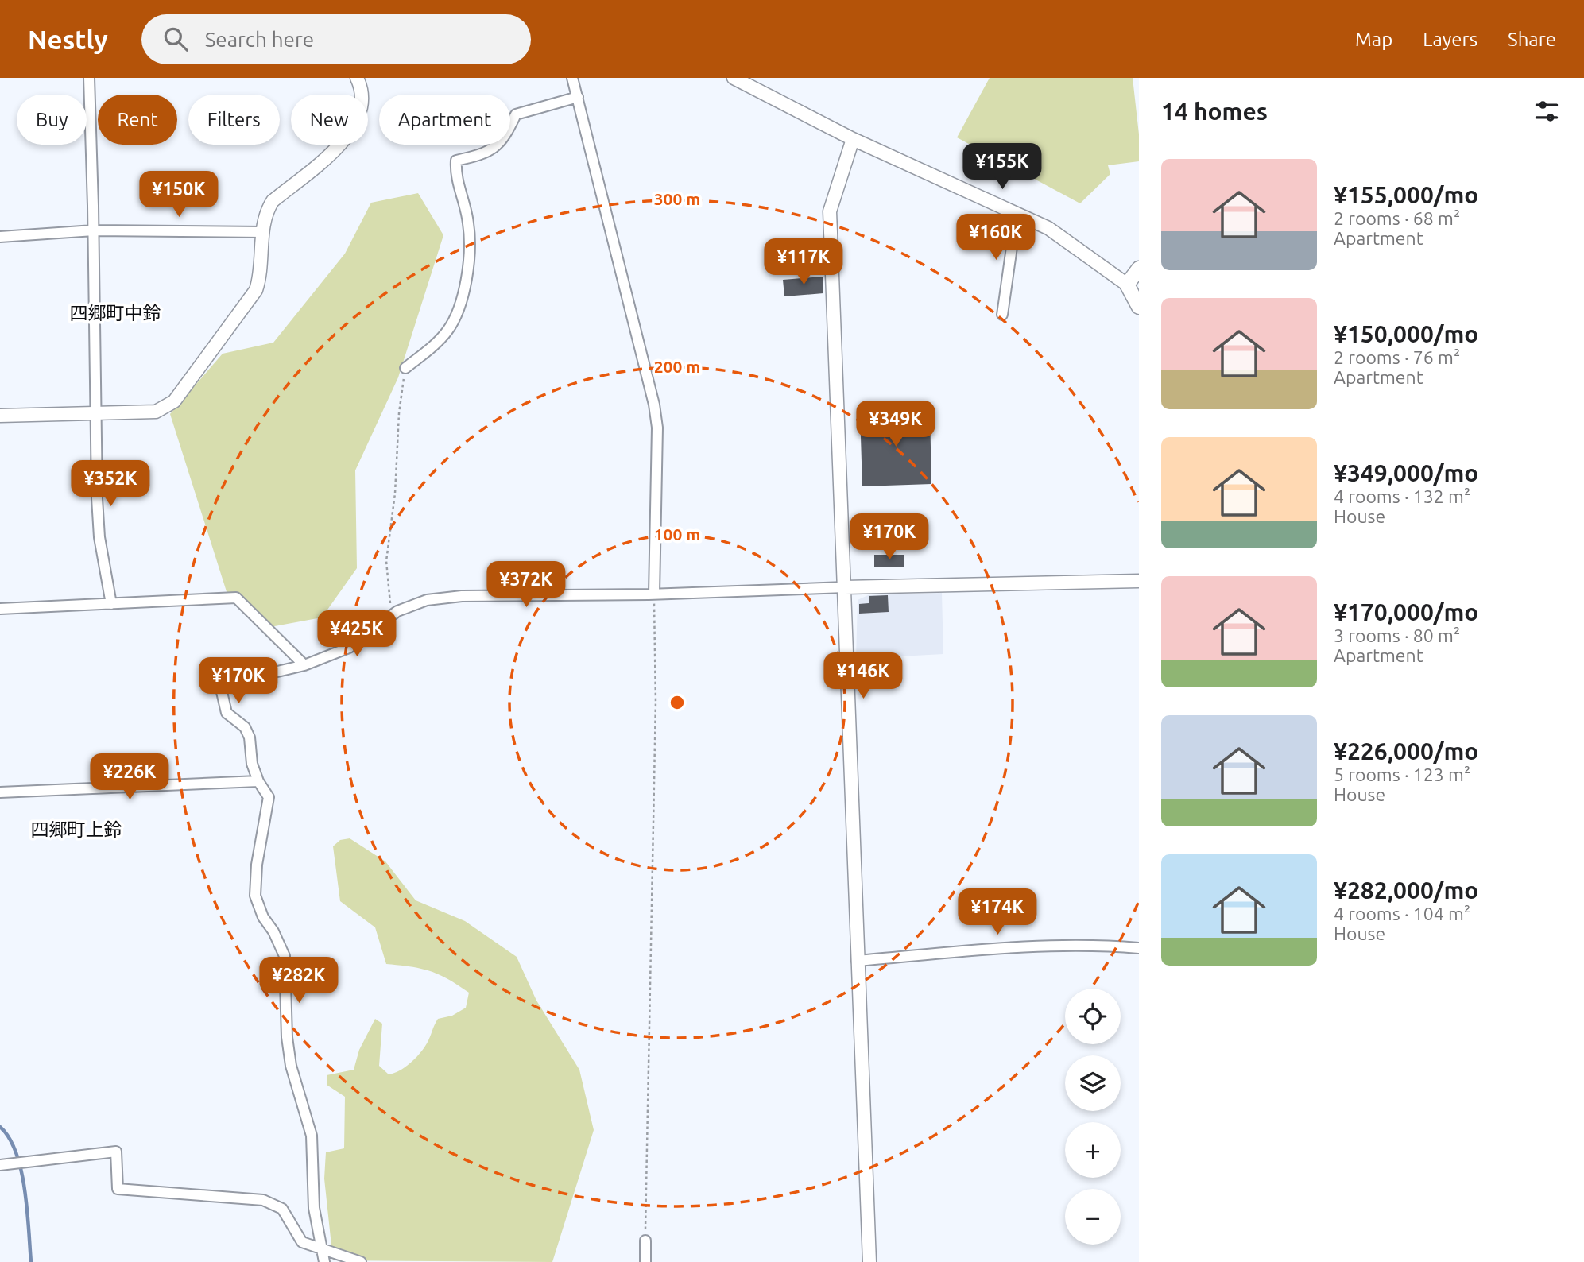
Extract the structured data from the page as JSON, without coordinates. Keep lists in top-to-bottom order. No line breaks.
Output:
{"districts":["四郷町中鈴","四郷町上鈴"],"page":{"header":"Nestly","search":"Search here","nav":["Map","Layers","Share"],"heading":"14 homes","chip":["Buy","Rent","Filters","New","Apartment"],"price":["¥155K","¥150K","¥160K","¥117K","¥349K","¥352K","¥170K","¥372K","¥425K","¥146K","¥170K","¥226K","¥174K","¥282K"],"list":[{"name":"¥155,000/mo","note":"2 rooms · 68 m² · Apartment"},{"name":"¥150,000/mo","note":"2 rooms · 76 m² · Apartment"},{"name":"¥349,000/mo","note":"4 rooms · 132 m² · House"},{"name":"¥170,000/mo","note":"3 rooms · 80 m² · Apartment"},{"name":"¥226,000/mo","note":"5 rooms · 123 m² · House"},{"name":"¥282,000/mo","note":"4 rooms · 104 m² · House"}],"map_buttons":["+","−"]},"rings":["300 m","200 m","100 m"]}
